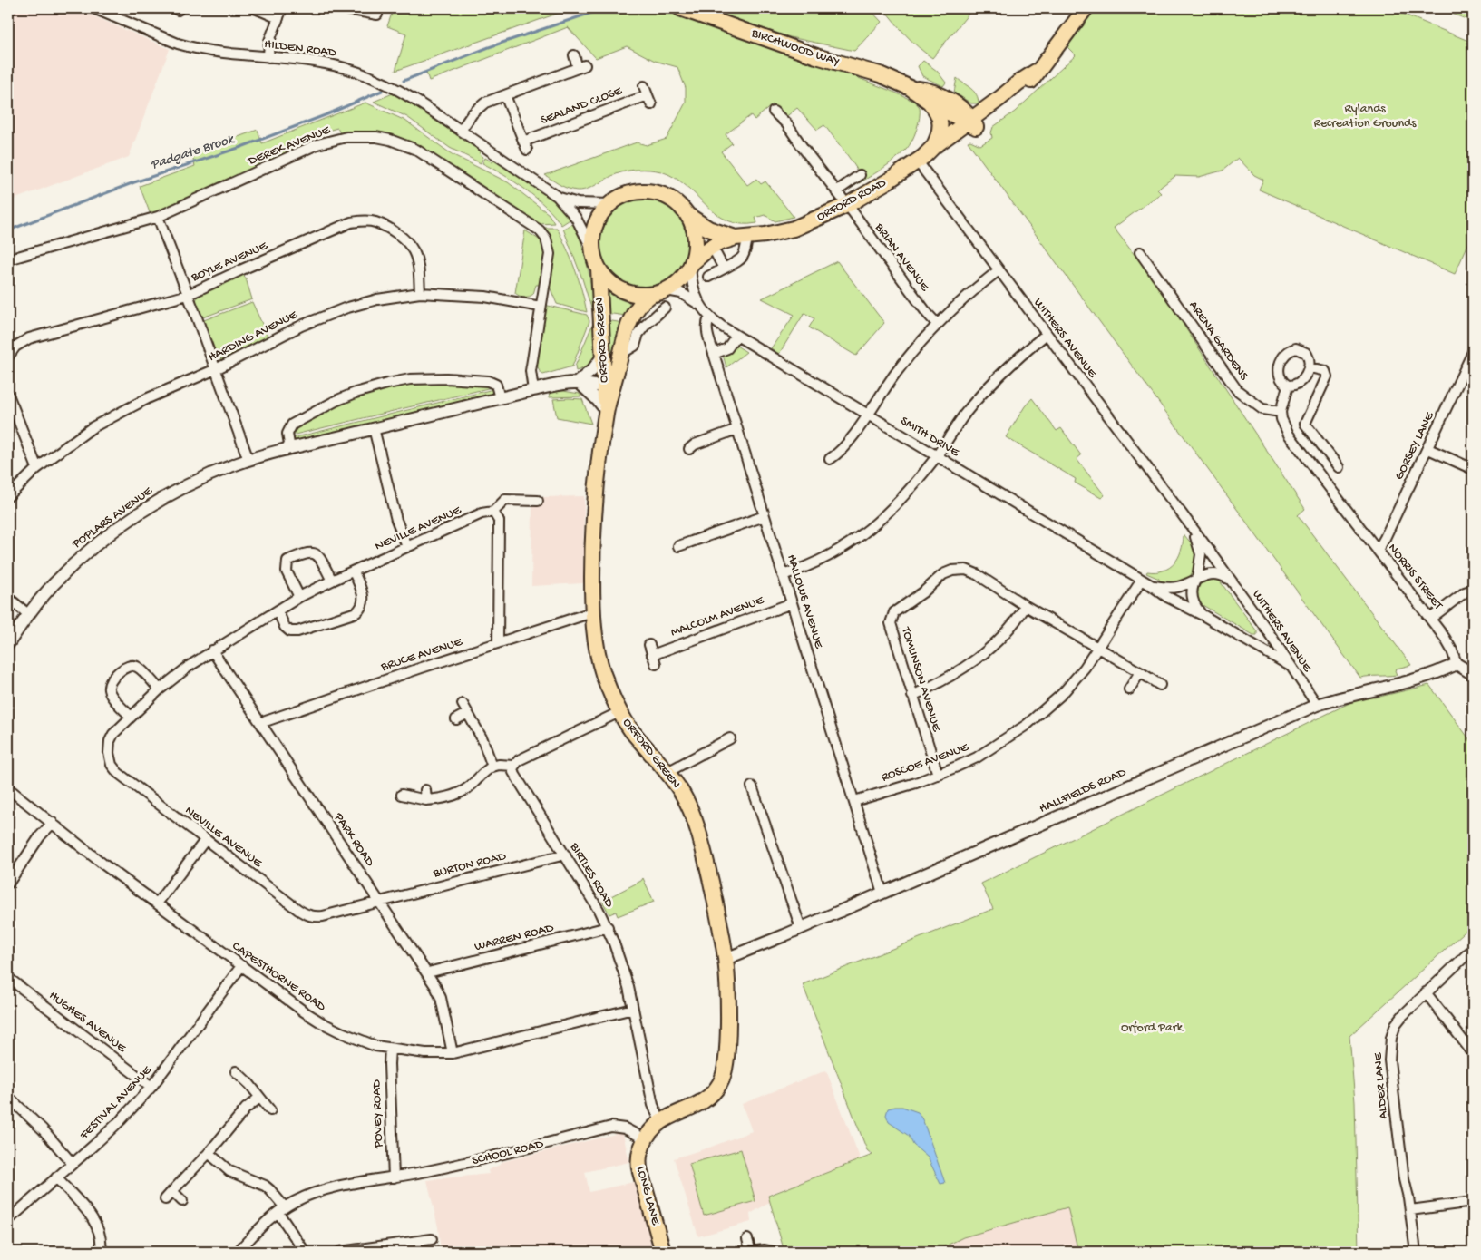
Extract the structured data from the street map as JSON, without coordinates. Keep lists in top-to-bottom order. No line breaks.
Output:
{"streets":{"main road":["BIRCHWOOD WAY","ORFORD ROAD","ORFORD GREEN","LONG LANE"],"street":["HILDEN ROAD","SEALAND CLOSE","DEREK AVENUE","BRIAN AVENUE","BOYLE AVENUE","HARDING AVENUE","WITHERS AVENUE","ARENA GARDENS","SMITH DRIVE","GORSEY LANE","POPLARS AVENUE","NEVILLE AVENUE","NORRIS STREET","HALLOWS AVENUE","MALCOLM AVENUE","BRUCE AVENUE","TOMLINSON AVENUE","ROSCOE AVENUE","HALLFIELDS ROAD","PARK ROAD","BURTON ROAD","BIRTLES ROAD","WARREN ROAD","CAPESTHORNE ROAD","HUGHES AVENUE","ALDER LANE","FESTIVAL AVENUE","POVEY ROAD","SCHOOL ROAD"]},"crossings":[["BIRCHWOOD WAY","ORFORD ROAD"],["BIRCHWOOD WAY","WITHERS AVENUE"],["HILDEN ROAD","ORFORD ROAD"],["HILDEN ROAD","ORFORD GREEN"],["HILDEN ROAD","SMITH DRIVE"],["DEREK AVENUE","HARDING AVENUE"],["DEREK AVENUE","POPLARS AVENUE"],["ORFORD ROAD","BRIAN AVENUE"],["ORFORD ROAD","WITHERS AVENUE"],["ORFORD ROAD","ORFORD GREEN"],["ORFORD ROAD","SMITH DRIVE"],["BOYLE AVENUE","HARDING AVENUE"],["WITHERS AVENUE","SMITH DRIVE"],["WITHERS AVENUE","HALLFIELDS ROAD"],["ORFORD GREEN","SMITH DRIVE"],["ORFORD GREEN","POPLARS AVENUE"],["ORFORD GREEN","BRUCE AVENUE"],["ORFORD GREEN","HALLFIELDS ROAD"],["ORFORD GREEN","BIRTLES ROAD"],["ARENA GARDENS","NORRIS STREET"],["SMITH DRIVE","HALLOWS AVENUE"],["SMITH DRIVE","ROSCOE AVENUE"],["GORSEY LANE","NORRIS STREET"],["NEVILLE AVENUE","PARK ROAD"],["NEVILLE AVENUE","BURTON ROAD"],["NORRIS STREET","HALLFIELDS ROAD"],["HALLOWS AVENUE","MALCOLM AVENUE"],["HALLOWS AVENUE","ROSCOE AVENUE"],["HALLOWS AVENUE","HALLFIELDS ROAD"],["BRUCE AVENUE","PARK ROAD"],["TOMLINSON AVENUE","ROSCOE AVENUE"],["PARK ROAD","BURTON ROAD"],["PARK ROAD","WARREN ROAD"],["PARK ROAD","CAPESTHORNE ROAD"],["BURTON ROAD","BIRTLES ROAD"],["BIRTLES ROAD","WARREN ROAD"],["BIRTLES ROAD","CAPESTHORNE ROAD"],["CAPESTHORNE ROAD","FESTIVAL AVENUE"],["CAPESTHORNE ROAD","POVEY ROAD"],["HUGHES AVENUE","FESTIVAL AVENUE"],["POVEY ROAD","SCHOOL ROAD"],["SCHOOL ROAD","LONG LANE"]],"water":["Padgate Brook"],"parks":["Rylands Recreation Grounds","Orford Park"]}
